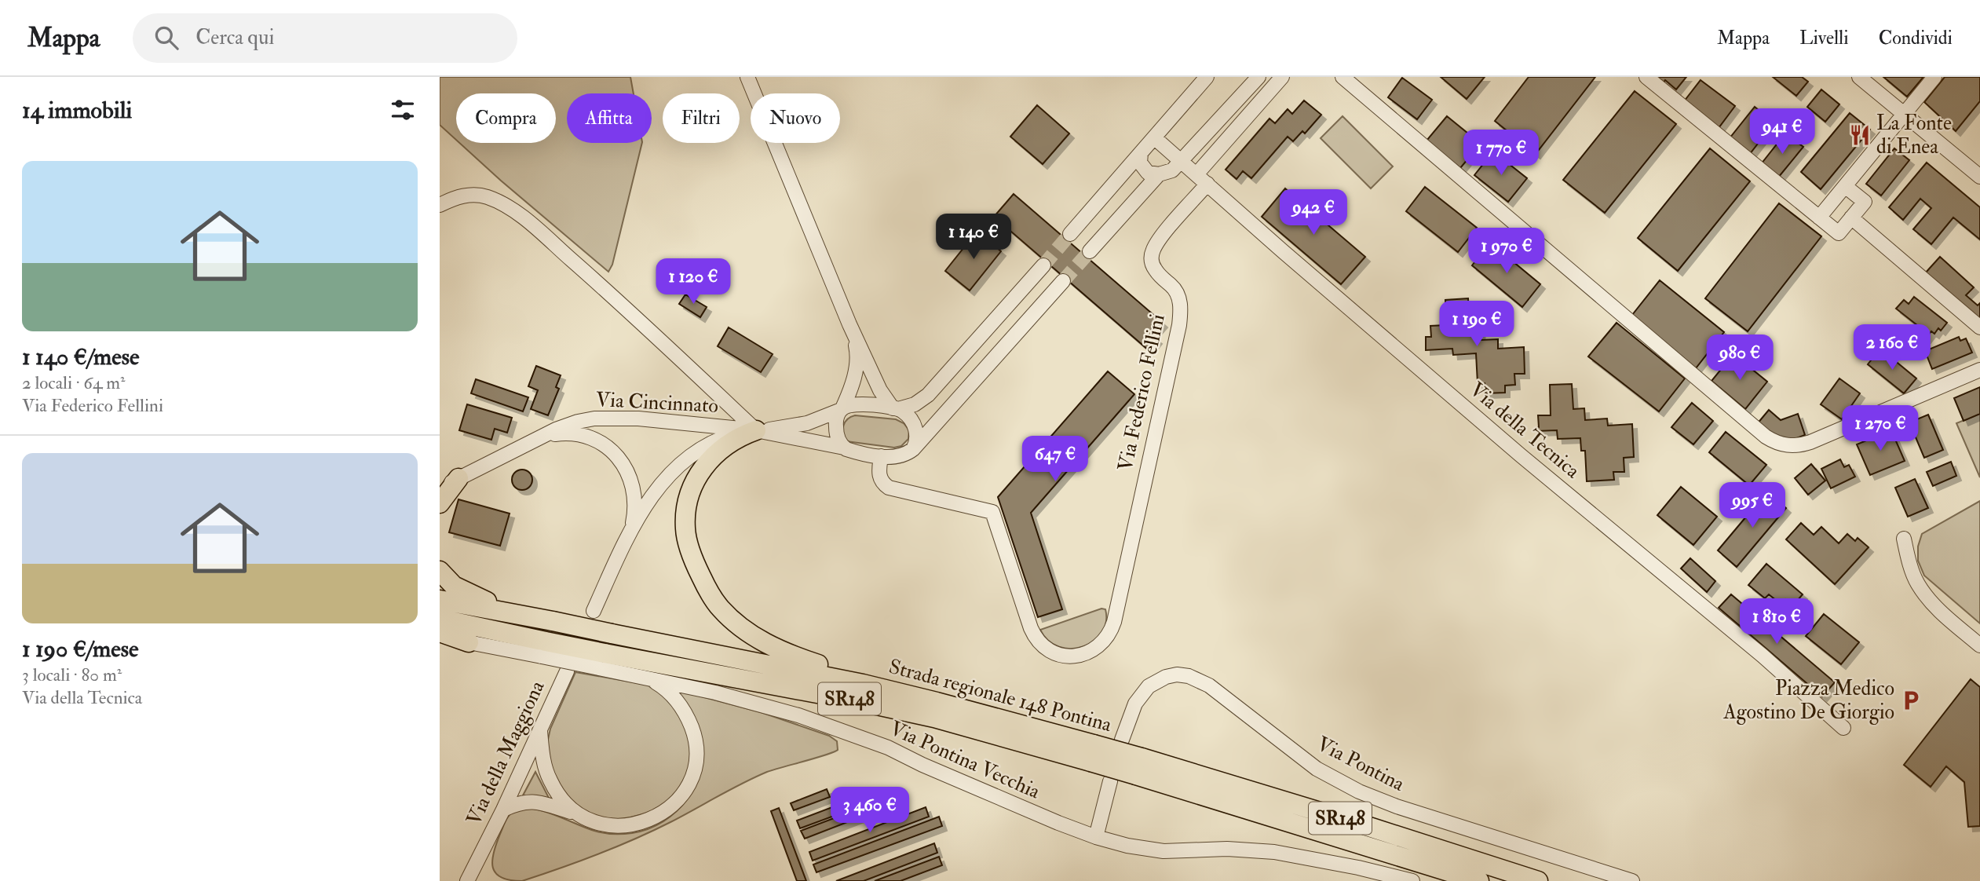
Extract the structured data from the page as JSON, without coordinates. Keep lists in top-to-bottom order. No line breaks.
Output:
{"streets":{"highway":["Strada regionale 148 Pontina","SR148"],"street":["Via Federico Fellini","Via Cincinnato","Via della Tecnica","Via della Maggiona","Via Pontina Vecchia","Via Pontina"]},"crossings":[["Via Federico Fellini","Via Cincinnato"],["Via Federico Fellini","Via della Tecnica"],["Strada regionale 148 Pontina","Via Pontina Vecchia"]],"places":{"restaurant":["La Fonte di Enea"],"parking":["Piazza Medico Agostino De Giorgio"]},"page":{"header":"Mappa","search":"Cerca qui","nav":["Mappa","Livelli","Condividi"],"heading":"14 immobili","chip":["Compra","Affitta","Filtri","Nuovo"],"price":["941 €","1 770 €","942 €","1 140 €","1 970 €","1 120 €","1 190 €","2 160 €","980 €","1 270 €","647 €","995 €","1 810 €","3 460 €"],"list":[{"name":"1 140 €/mese","note":"2 locali · 64 m² · Via Federico Fellini"},{"name":"1 190 €/mese","note":"3 locali · 80 m² · Via della Tecnica"}]}}
